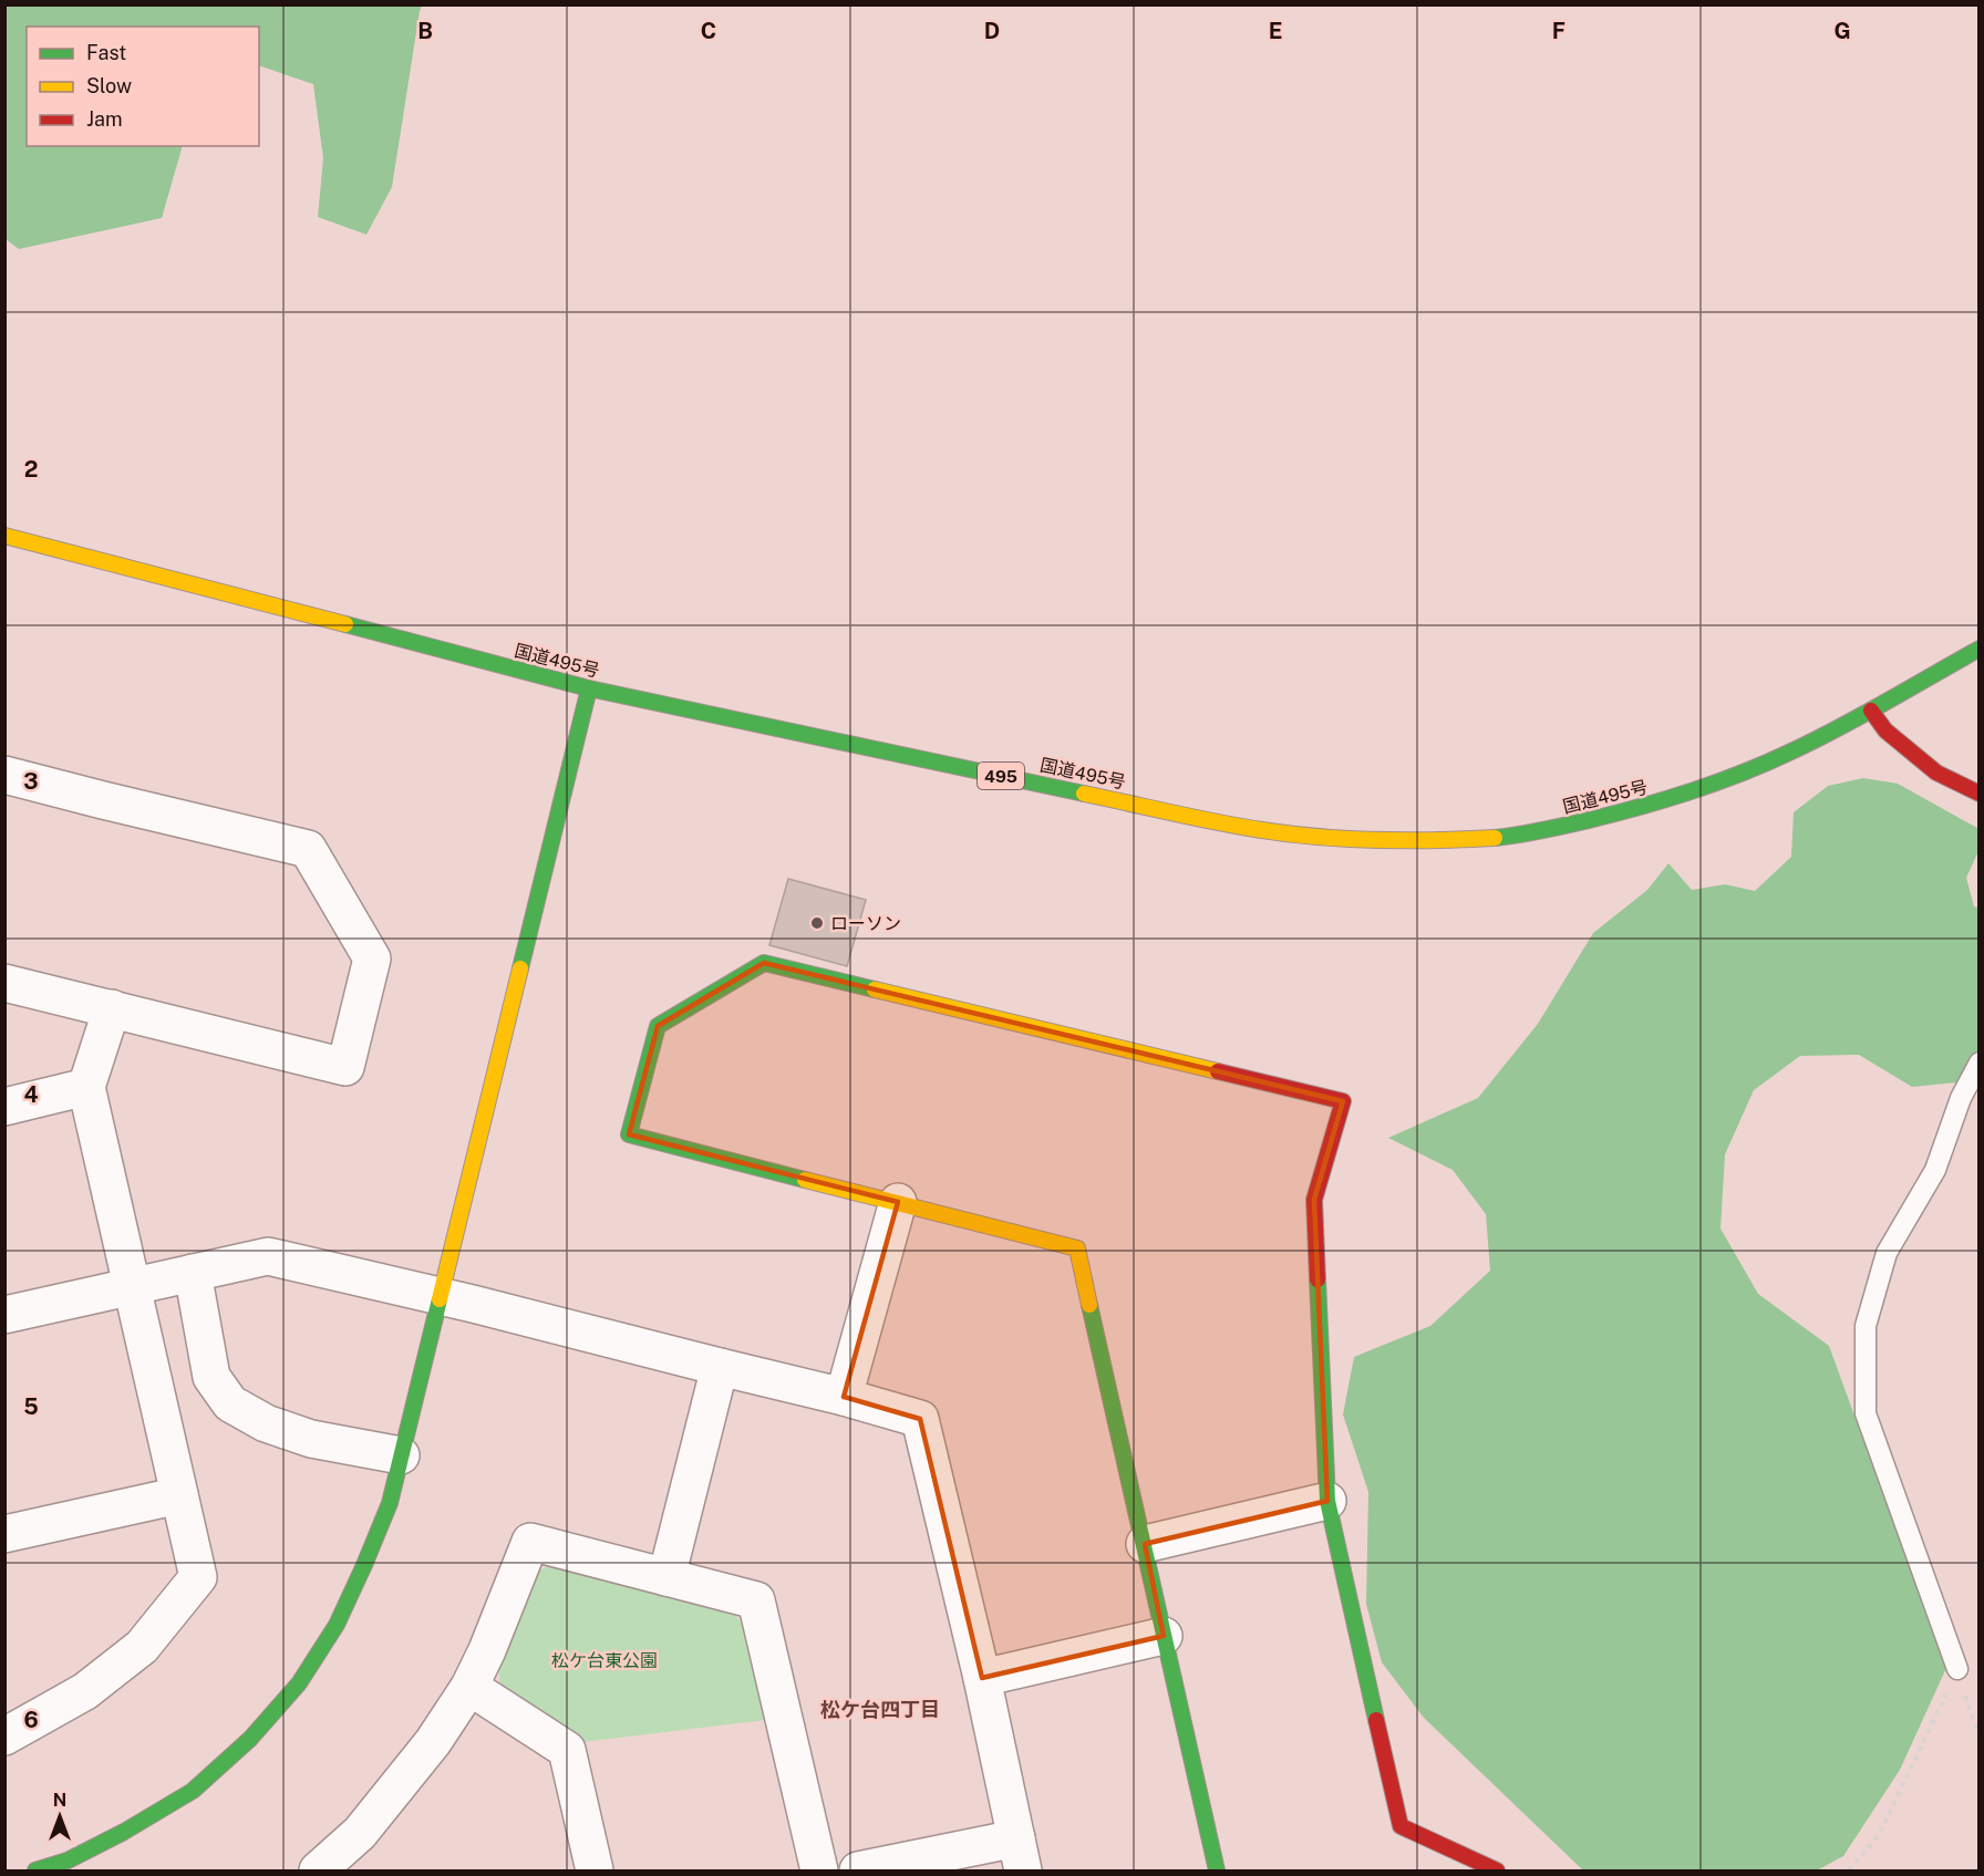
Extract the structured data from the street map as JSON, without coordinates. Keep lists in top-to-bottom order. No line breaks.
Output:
{"streets":{"main road":["国道495号","495"]},"districts":["松ケ台四丁目"],"parks":["松ケ台東公園"],"places":["ローソン"],"legend":["Fast","Slow","Jam"],"north":"top","grid":{"columns":["B","C","D","E","F","G"],"rows":["2","3","4","5","6"]}}
